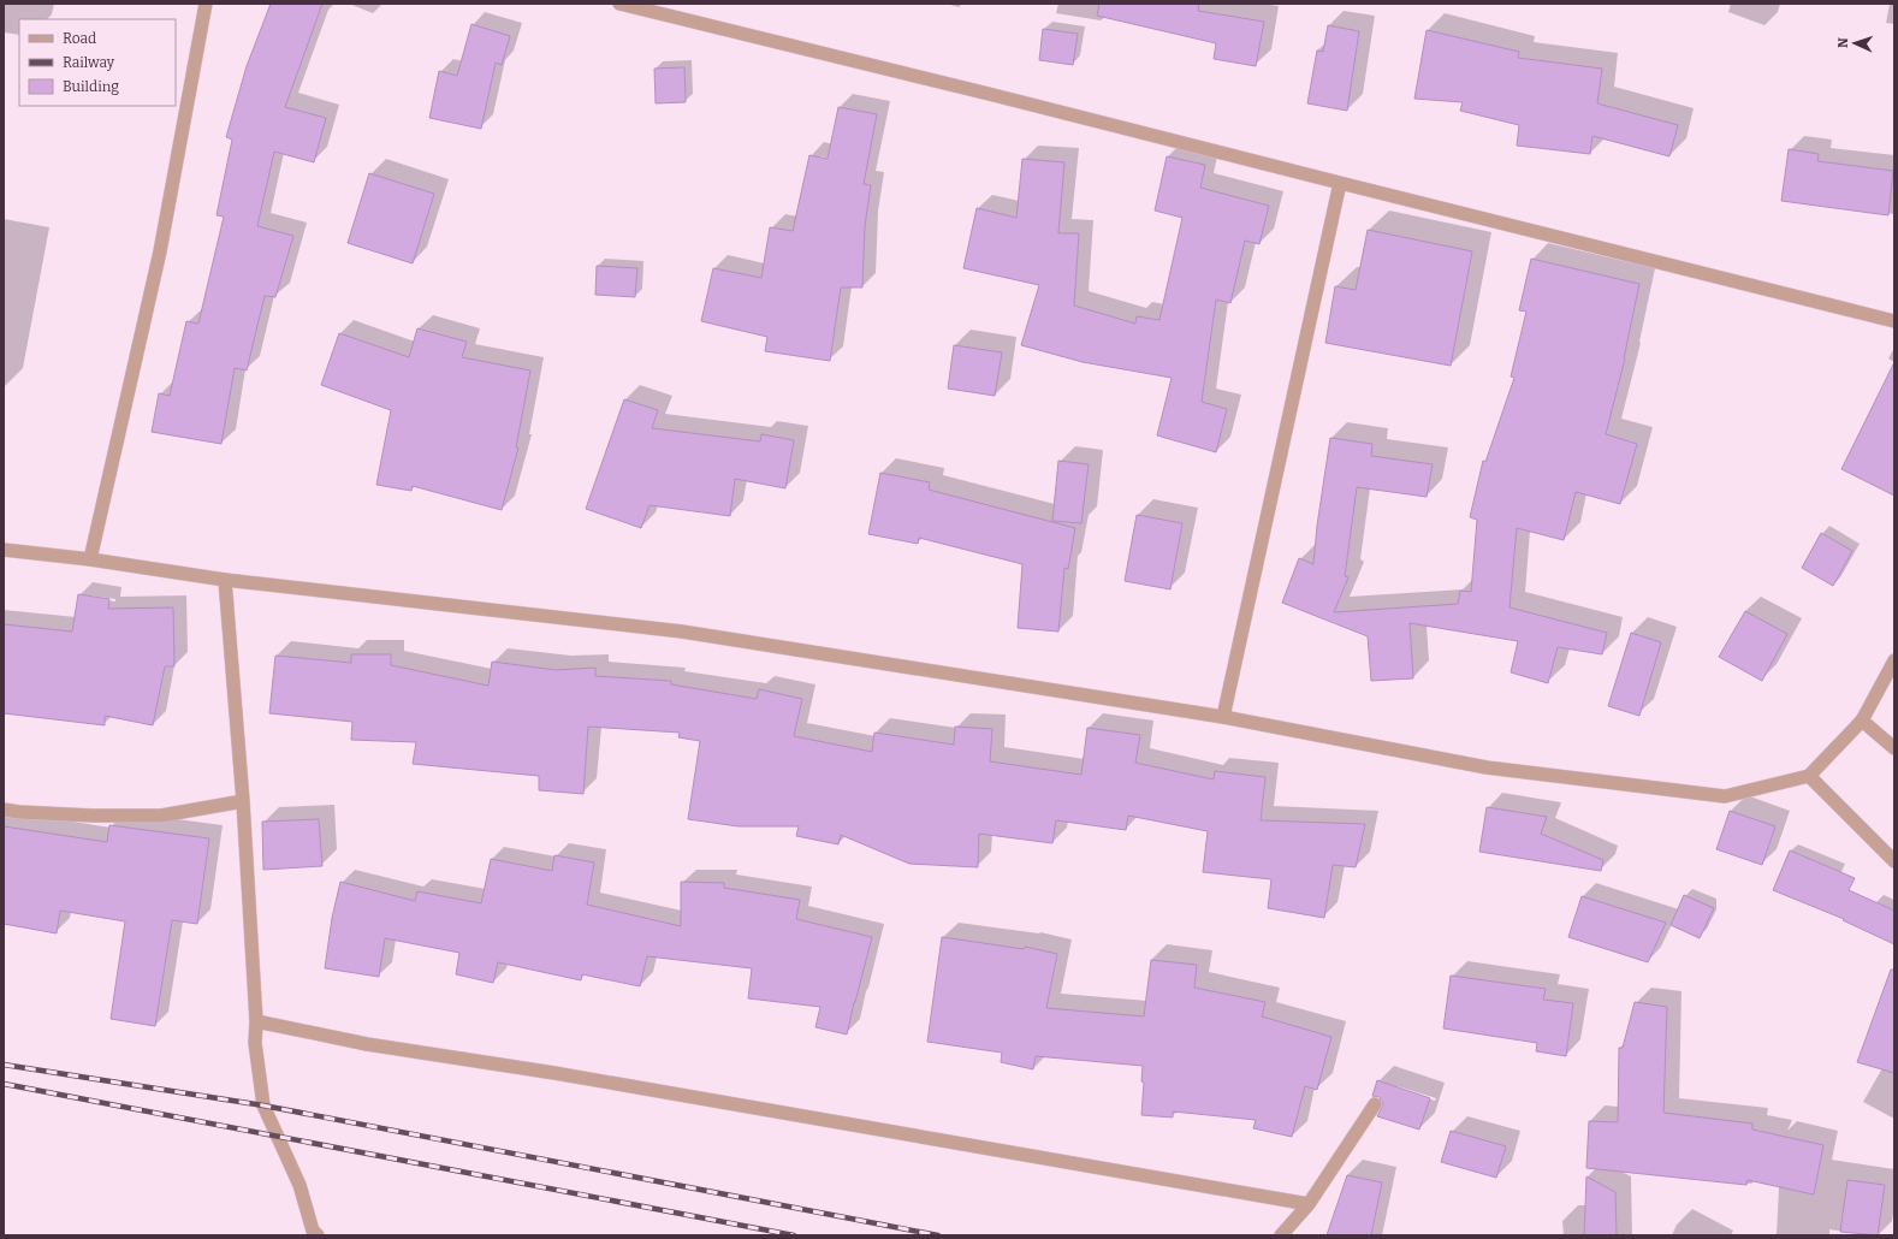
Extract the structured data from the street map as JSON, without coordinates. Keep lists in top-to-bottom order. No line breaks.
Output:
{"legend":["Road","Railway","Building"],"north":"left"}
